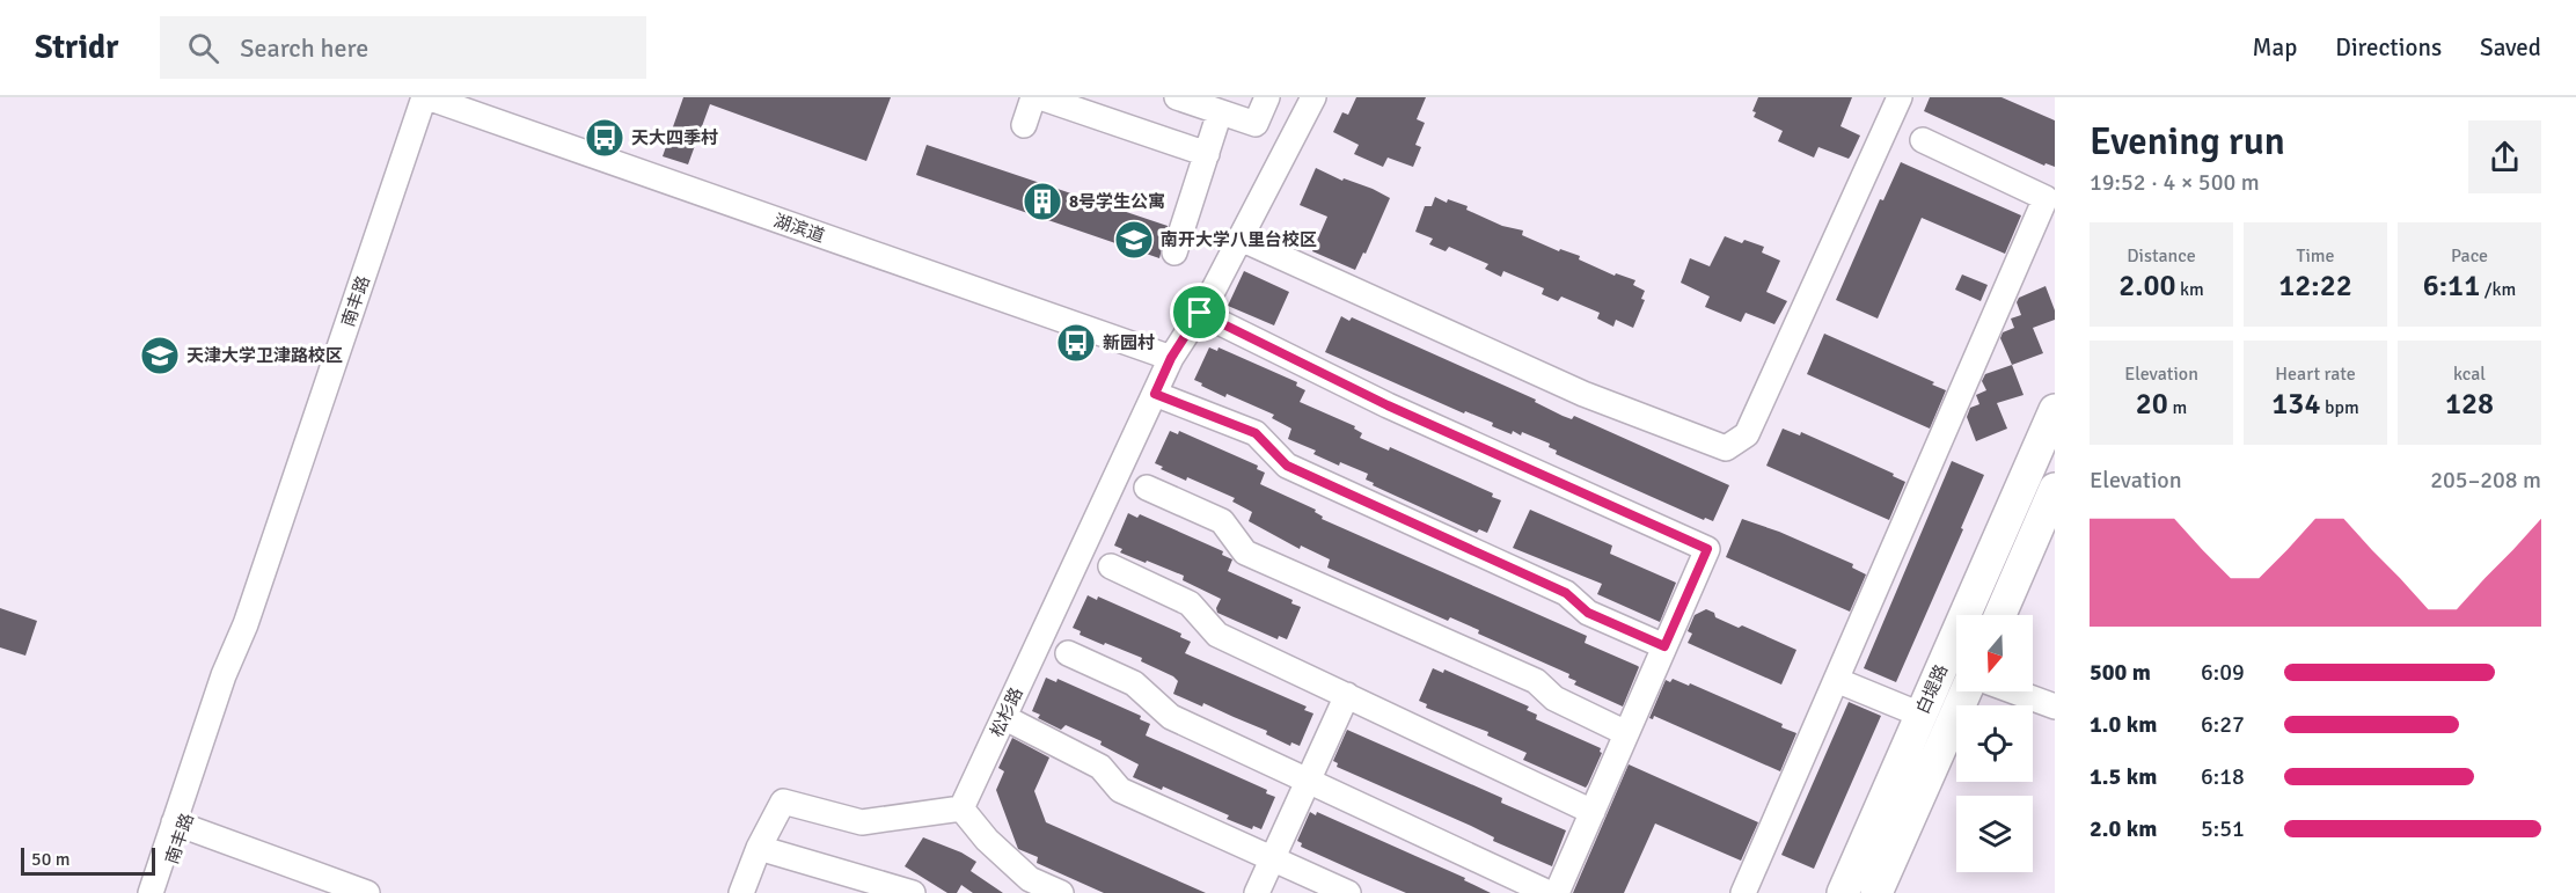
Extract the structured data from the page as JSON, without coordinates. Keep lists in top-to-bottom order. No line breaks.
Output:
{"streets":{"main road":["白堤路"],"street":["湖滨道","南丰路","松杉路"]},"crossings":[["湖滨道","南丰路"],["湖滨道","松杉路"]],"places":{"bus stop":["天大四季村","新园村"],"building":["8号学生公寓"],"school or university":["南开大学八里台校区","天津大学卫津路校区"]},"scale_bar":"50 m","north":"bottom","page":{"header":"Stridr","search":"Search here","nav":["Map","Directions","Saved"],"heading":["Evening run","19:52 · 4 × 500 m"],"stats":[["Distance","2.00 km"],["Time","12:22"],["Pace","6:11 /km"],["Elevation","20 m"],["Heart rate","134 bpm"],["kcal","128"]],"chart":["Elevation","205–208 m"],"list":[{"name":"500 m","note":"6:09"},{"name":"1.0 km","note":"6:27"},{"name":"1.5 km","note":"6:18"},{"name":"2.0 km","note":"5:51"}],"scale":"50 m"}}
